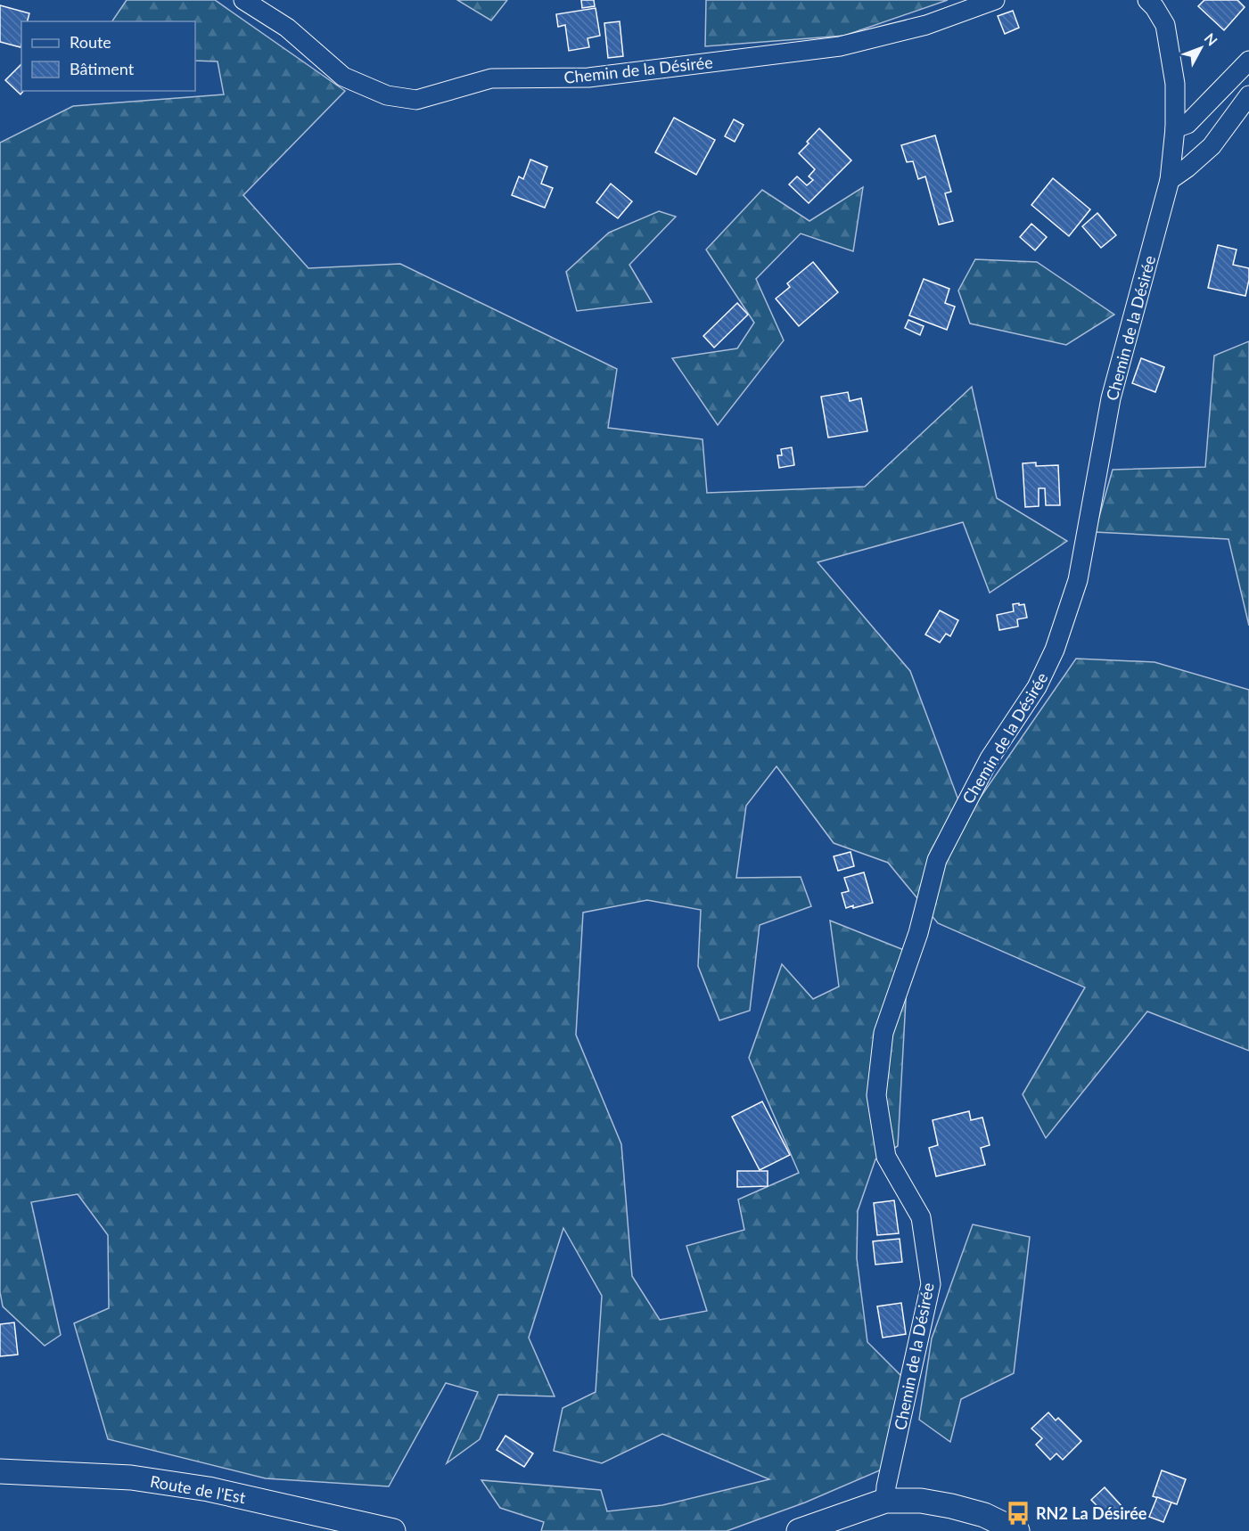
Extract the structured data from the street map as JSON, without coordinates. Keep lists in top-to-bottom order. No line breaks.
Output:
{"streets":{"main road":["Route de l'Est"],"street":["Chemin de la Désirée"]},"places":{"bus stop":["RN2 La Désirée"]},"legend":["Route","Bâtiment"],"north":"top right"}
